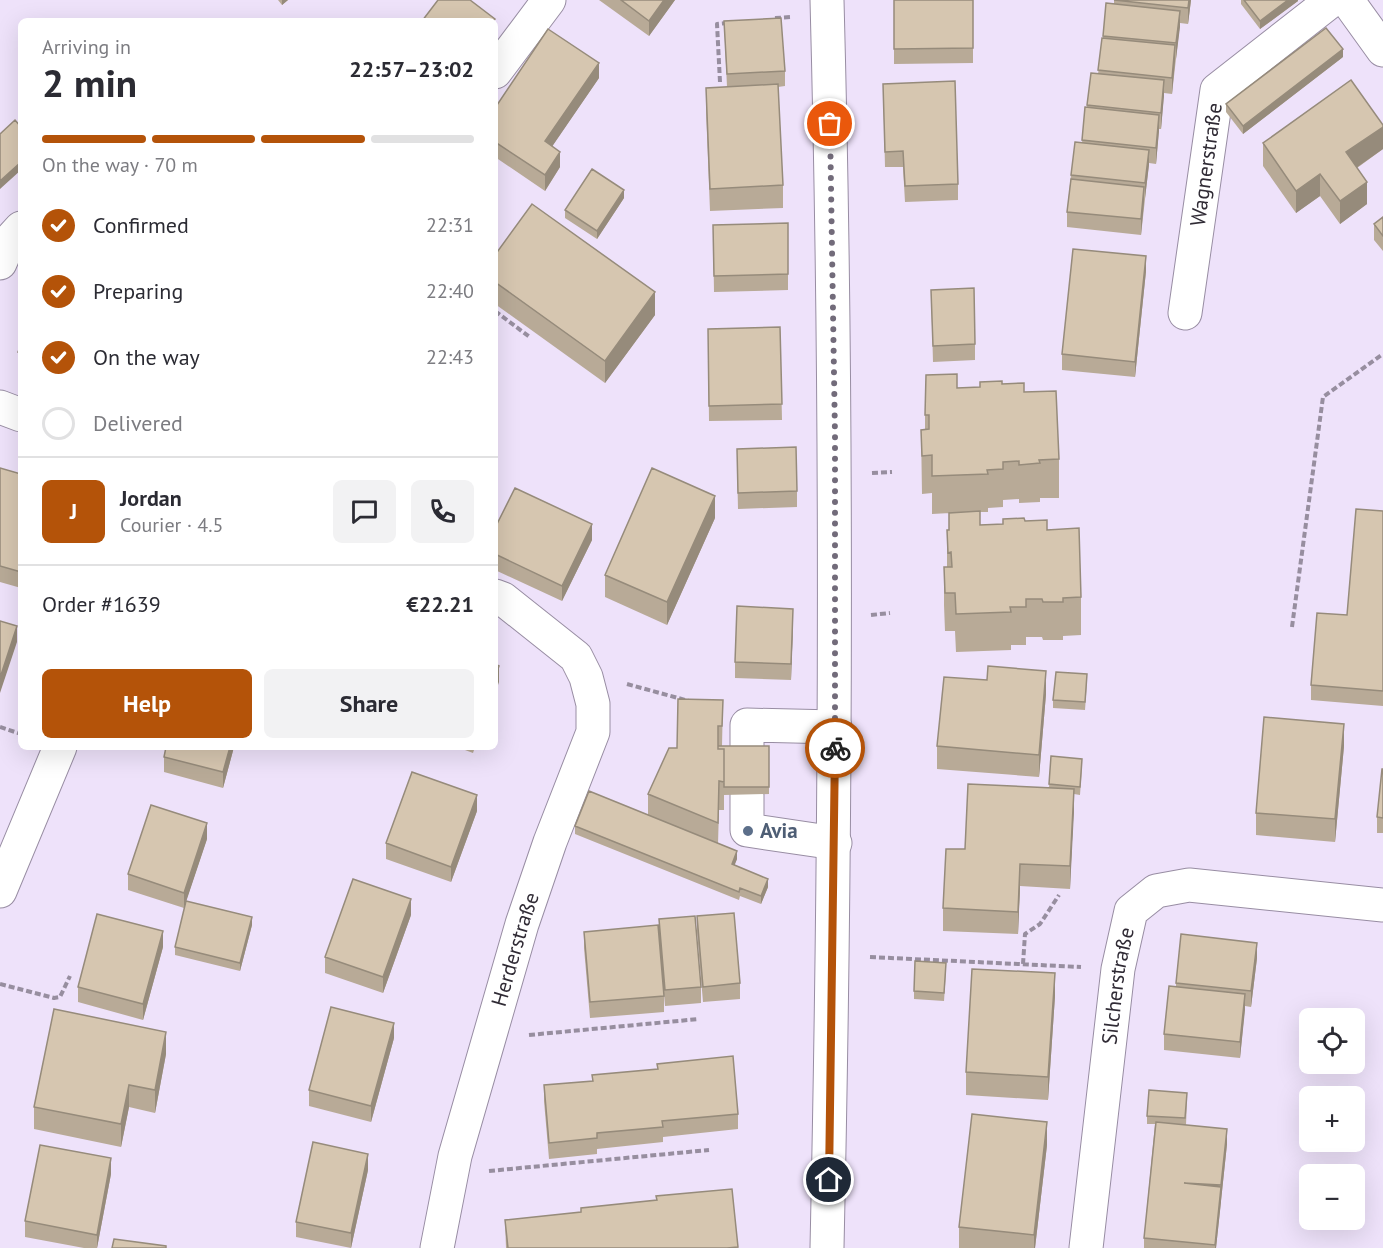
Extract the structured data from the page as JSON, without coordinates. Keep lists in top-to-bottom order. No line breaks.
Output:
{"streets":{"street":["Wagnerstraße","Herderstraße","Silcherstraße"]},"places":["Avia"],"page":{"heading":["2 min","Arriving in","22:57–23:02"],"panel":["Jordan","Courier · 4.5","Order #1639","€22.21"],"bar":"On the way · 70 m","list":[["Confirmed","22:31"],["Preparing","22:40"],["On the way","22:43"],"Delivered"],"round":"J","buttons":["Help","Share"],"map_buttons":["+","−"]}}
